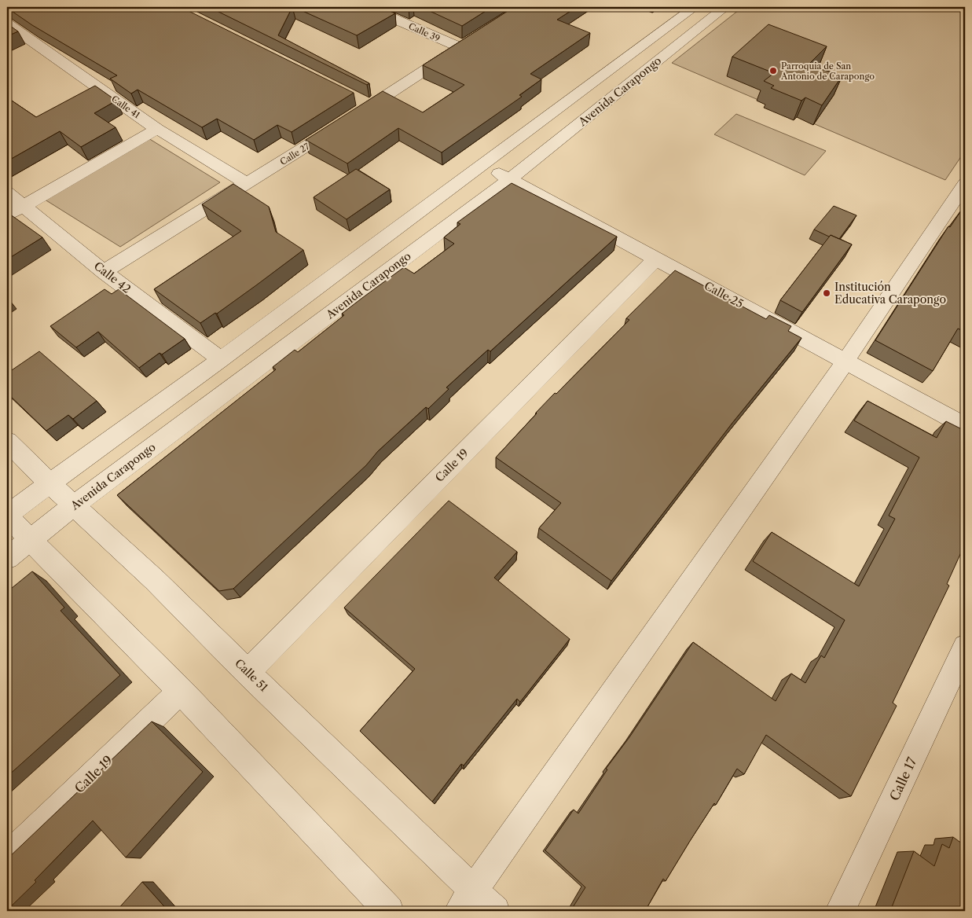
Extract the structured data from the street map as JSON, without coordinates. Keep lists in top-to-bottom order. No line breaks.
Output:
{"streets":{"street":["Calle 39","Avenida Carapongo","Calle 41","Calle 27","Calle 42","Calle 25","Calle 19","Calle 51","Calle 17"]},"crossings":[["Calle 39","Calle 27"],["Avenida Carapongo","Calle 42"],["Avenida Carapongo","Calle 25"],["Avenida Carapongo","Calle 51"],["Calle 41","Calle 27"],["Calle 27","Calle 42"],["Calle 25","Calle 19"],["Calle 19","Calle 51"]],"places":["Parroquia de San Antonio de Carapongo","Institución Educativa Carapongo"]}
